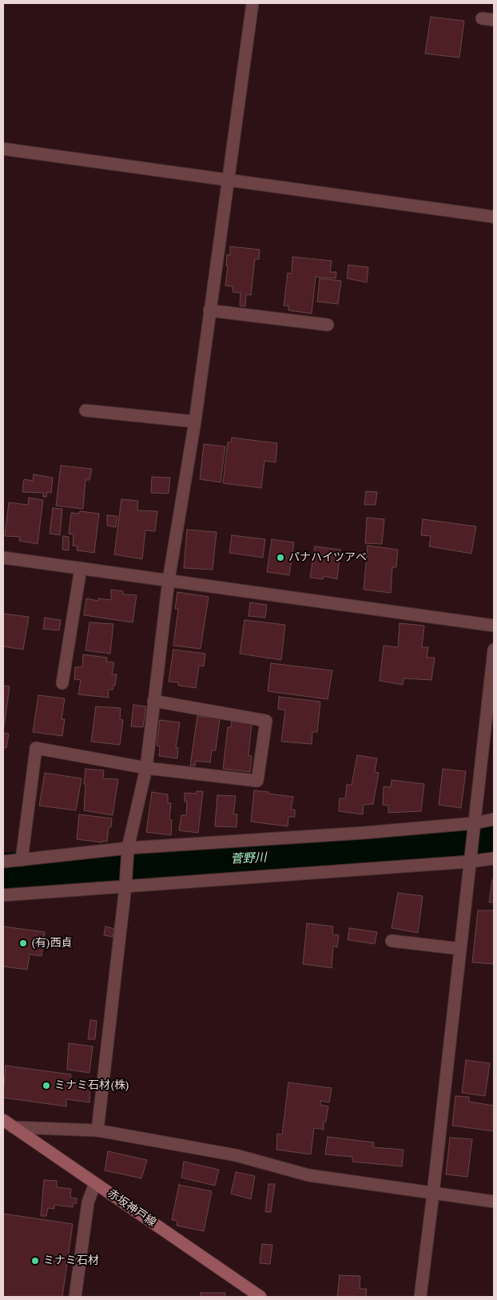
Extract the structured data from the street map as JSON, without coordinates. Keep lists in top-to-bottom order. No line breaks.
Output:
{"streets":{"main road":["赤坂神戸線"]},"water":["菅野川"],"places":["パナハイツアベ","(有)西貞","ミナミ石材(株)","ミナミ石材"]}
